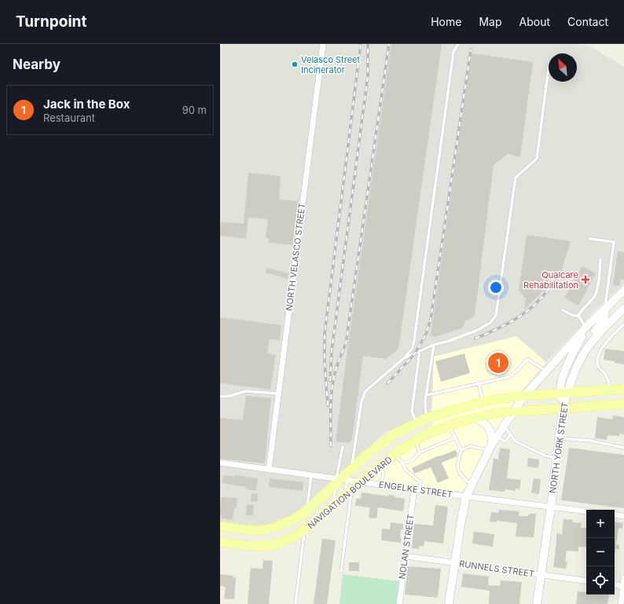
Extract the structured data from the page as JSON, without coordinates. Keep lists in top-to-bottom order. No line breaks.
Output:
{"streets":{"main road":["NORTH YORK STREET","NAVIGATION BOULEVARD"],"street":["NORTH VELASCO STREET","ENGELKE STREET","NOLAN STREET","RUNNELS STREET"]},"crossings":[["NORTH VELASCO STREET","ENGELKE STREET"],["NORTH YORK STREET","ENGELKE STREET"],["NORTH YORK STREET","NAVIGATION BOULEVARD"],["NORTH YORK STREET","RUNNELS STREET"],["ENGELKE STREET","NAVIGATION BOULEVARD"],["ENGELKE STREET","NOLAN STREET"],["NOLAN STREET","RUNNELS STREET"]],"places":{"other":["Velasco Street Incinerator"],"health":["Qualcare Rehabilitation"]},"north":"top left","page":{"header":"Turnpoint","nav":["Home","Map","About","Contact"],"heading":"Nearby","list":[{"mark":"1","name":"Jack in the Box","note":"Restaurant","value":"90 m"}],"pins":"1","map_buttons":["+","−"]}}
